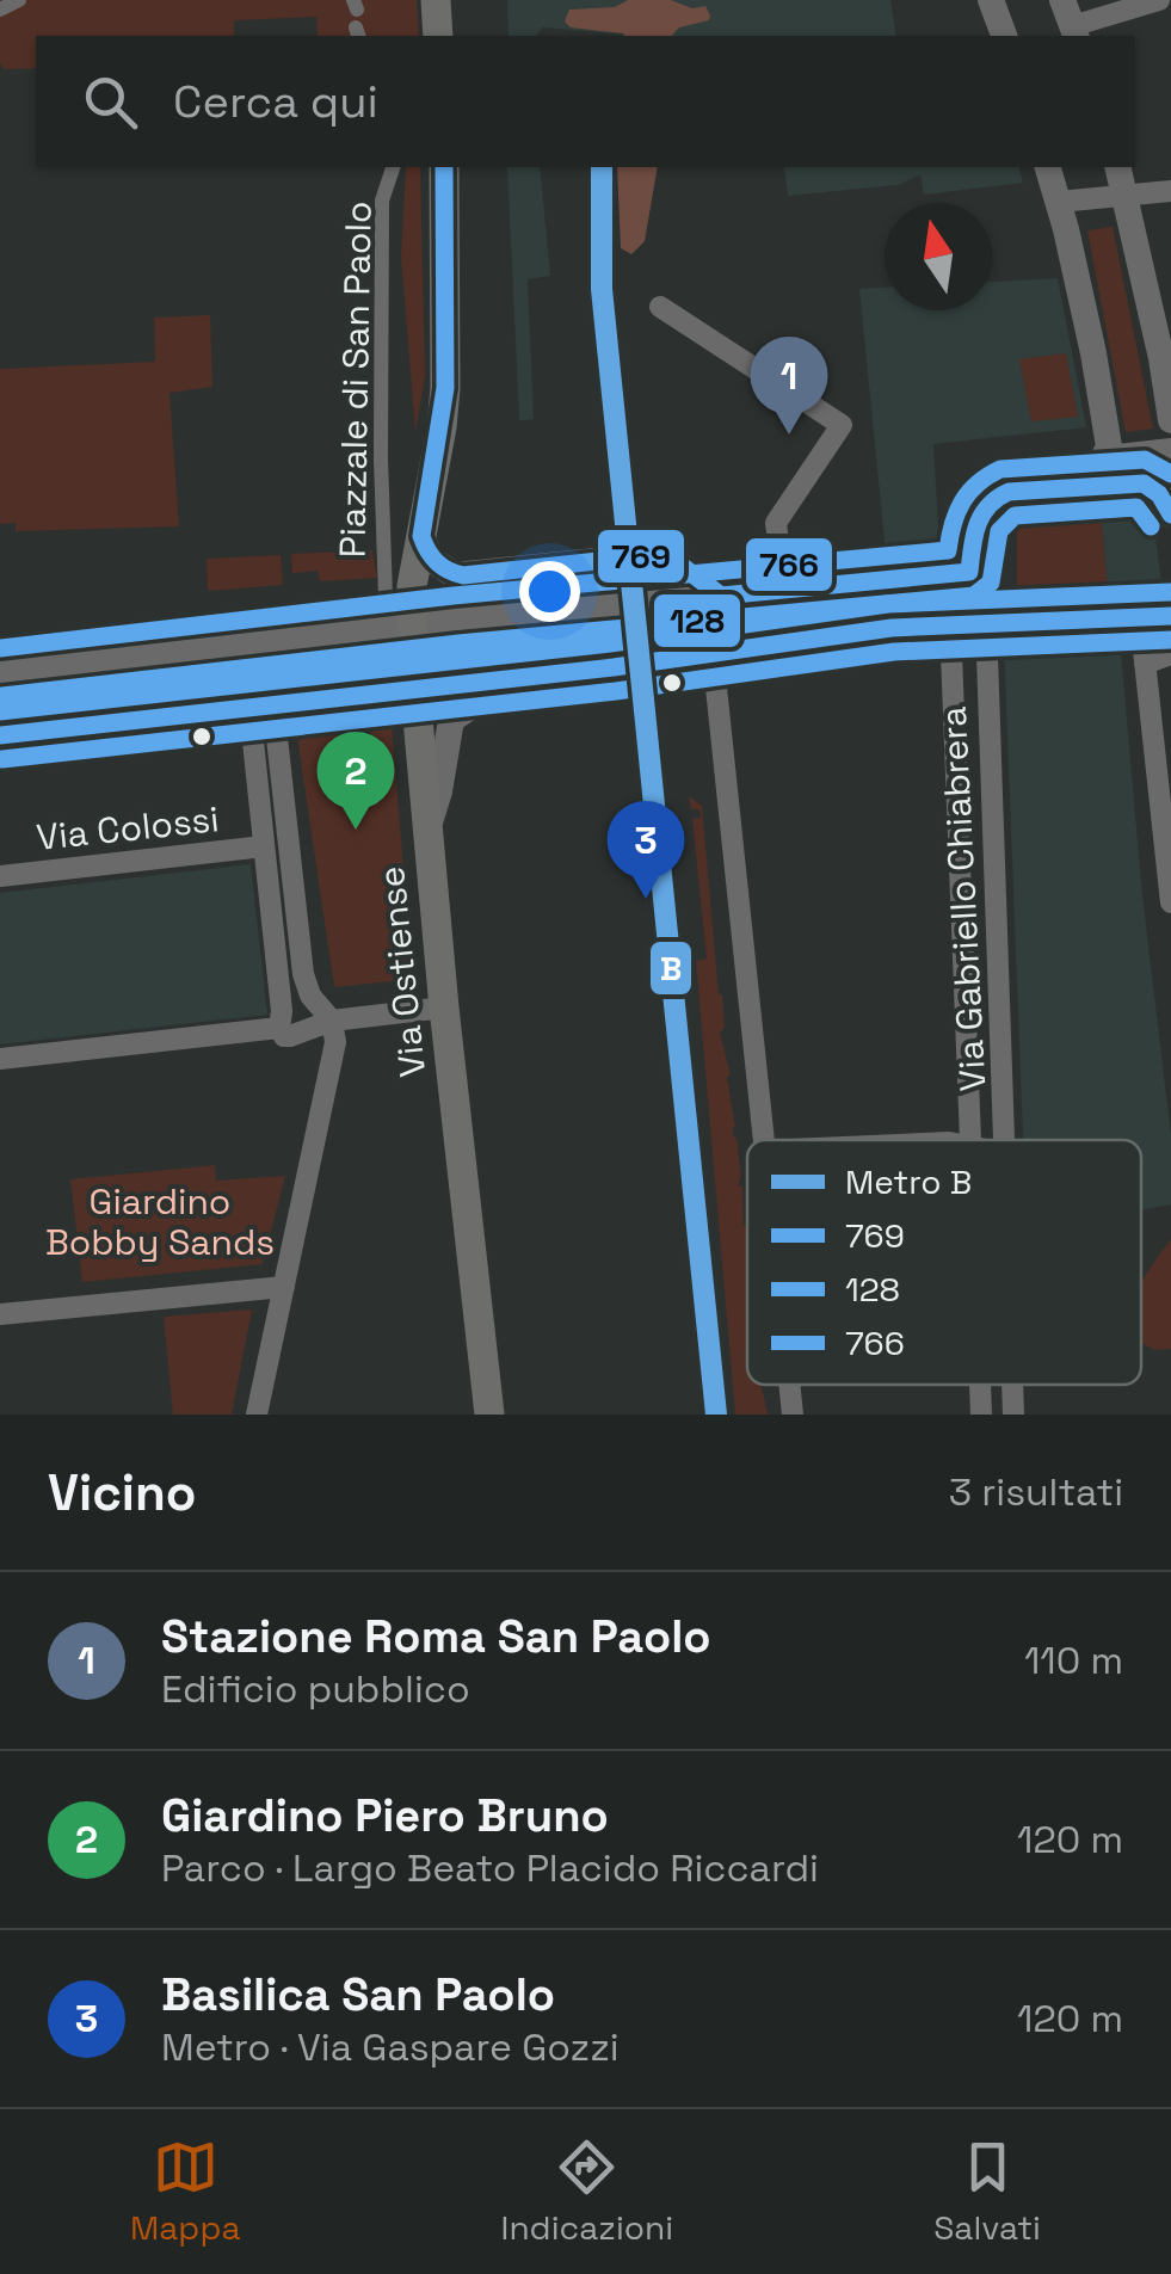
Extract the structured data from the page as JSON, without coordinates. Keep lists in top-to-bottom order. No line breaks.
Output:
{"streets":{"main road":["Via Ostiense"],"street":["Piazzale di San Paolo","Via Colossi","Via Gabriello Chiabrera"]},"parks":["Giardino Bobby Sands"],"lines":["metro line B","transit line 769","transit line 766","transit line 128"],"legend":["Metro B","769","128","766"],"north":"top","page":{"search":"Cerca qui","pins":["1","2","3"],"heading":["Vicino","3 risultati"],"list":[{"mark":"1","name":"Stazione Roma San Paolo","note":"Edificio pubblico","value":"110 m"},{"mark":"2","name":"Giardino Piero Bruno","note":"Parco · Largo Beato Placido Riccardi","value":"120 m"},{"mark":"3","name":"Basilica San Paolo","note":"Metro · Via Gaspare Gozzi","value":"120 m"}],"nav":["Mappa","Indicazioni","Salvati"]}}
